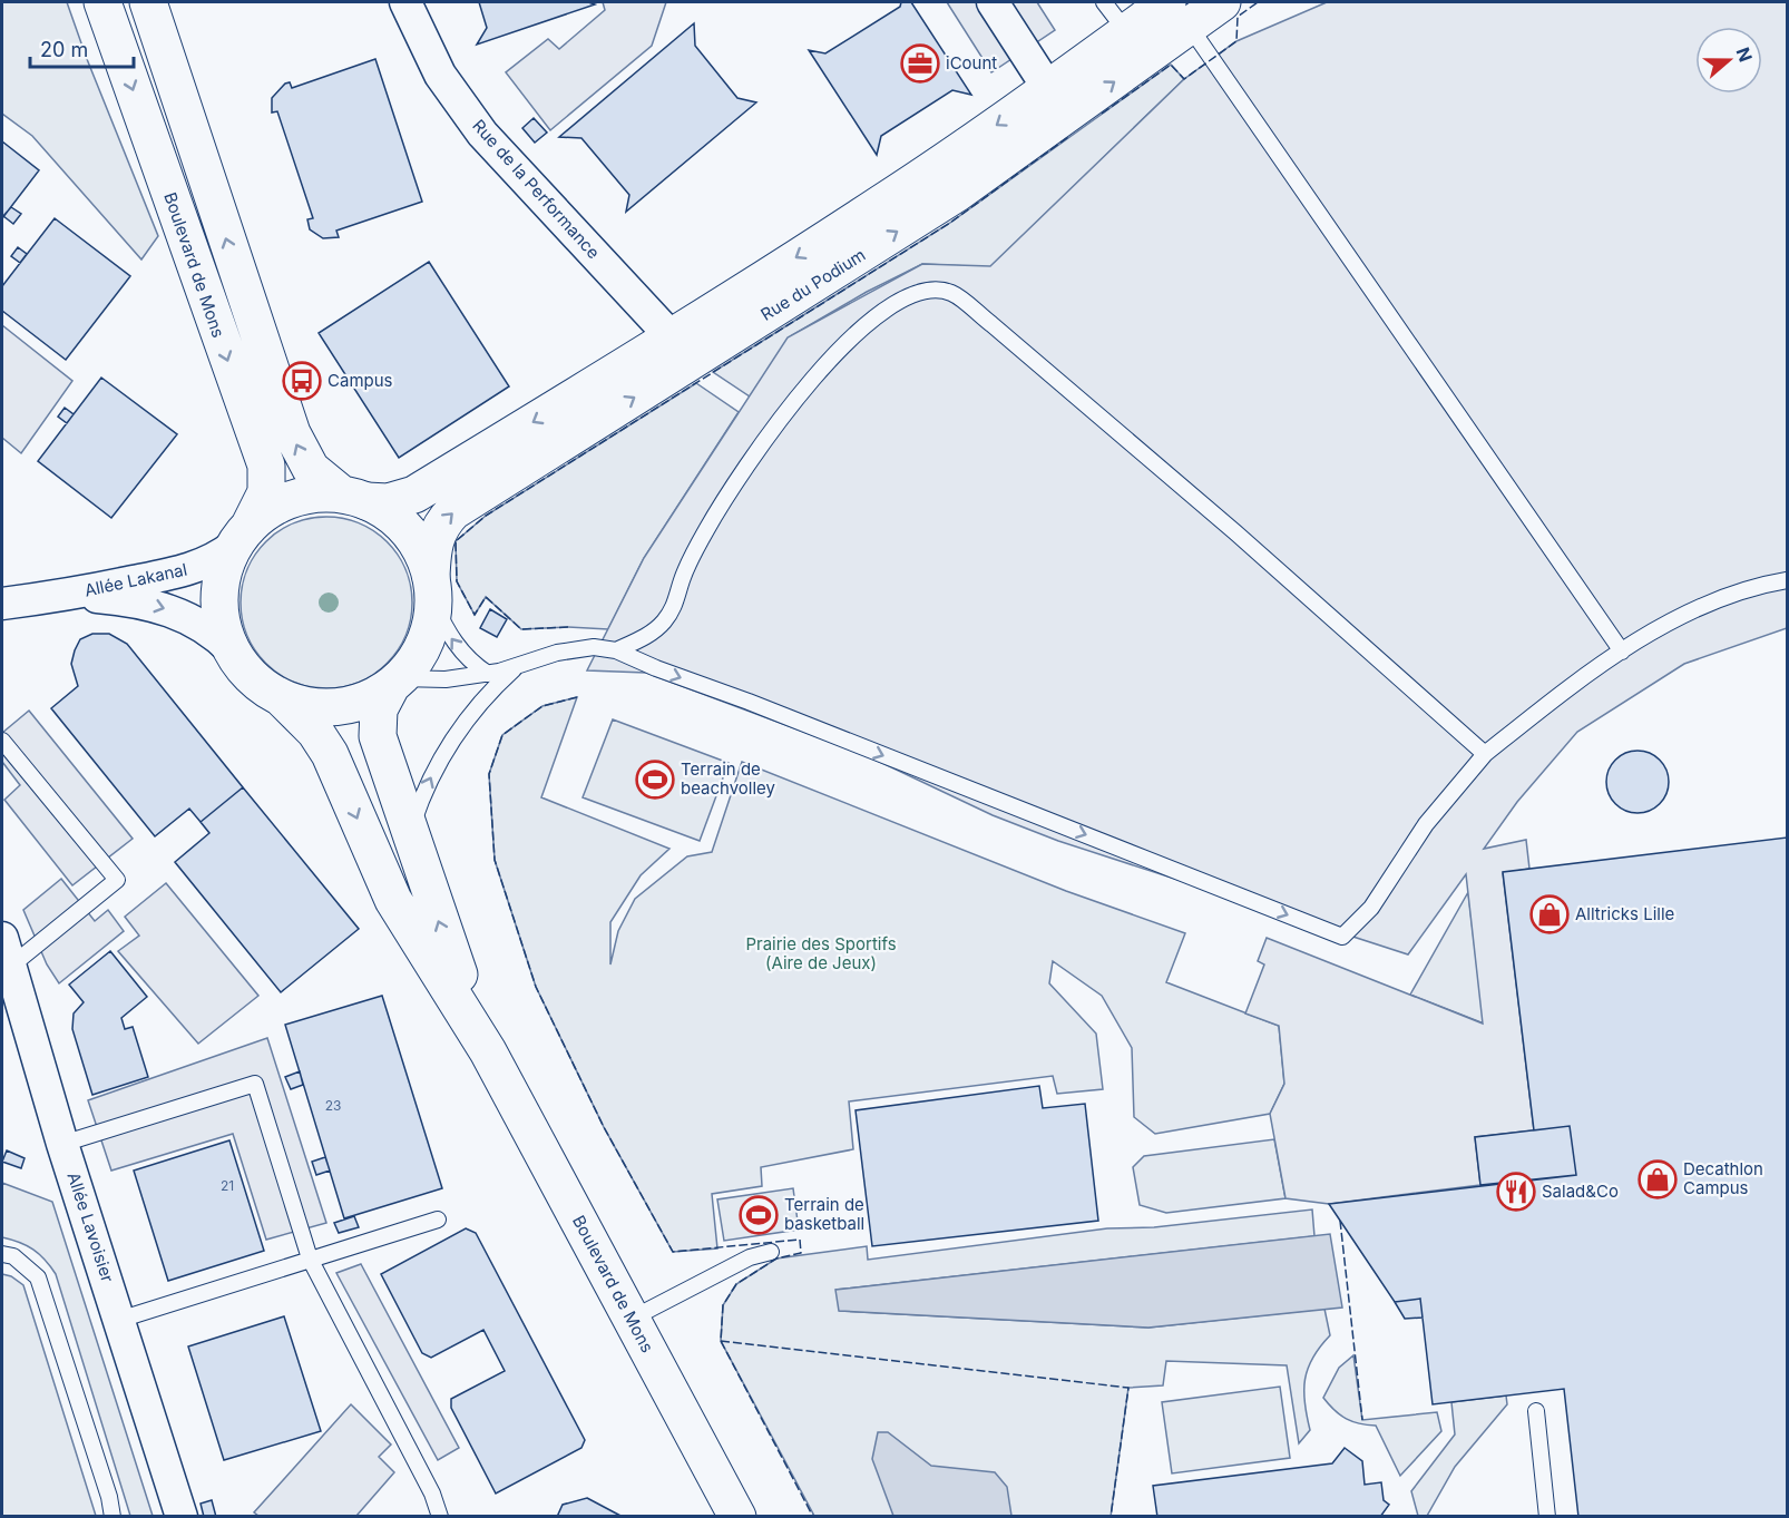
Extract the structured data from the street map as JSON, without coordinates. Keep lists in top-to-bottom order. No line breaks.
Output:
{"streets":{"main road":["Boulevard de Mons","Rue du Podium"],"street":["Rue de la Performance","Allée Lakanal","Allée Lavoisier"]},"crossings":[["Rue de la Performance","Rue du Podium"],["Boulevard de Mons","Rue du Podium"],["Boulevard de Mons","Allée Lakanal"],["Rue du Podium","Allée Lakanal"]],"one_way":["Allée Lakanal"],"parks":["Prairie des Sportifs (Aire de Jeux)"],"places":{"office":["iCount"],"bus stop":["Campus"],"sports":["Terrain de beachvolley","Terrain de basketball"],"shop":["Alltricks Lille","Decathlon Campus"],"restaurant":["Salad&Co"]},"house_numbers":["23","21"],"scale_bar":"20 m","north":"right"}
